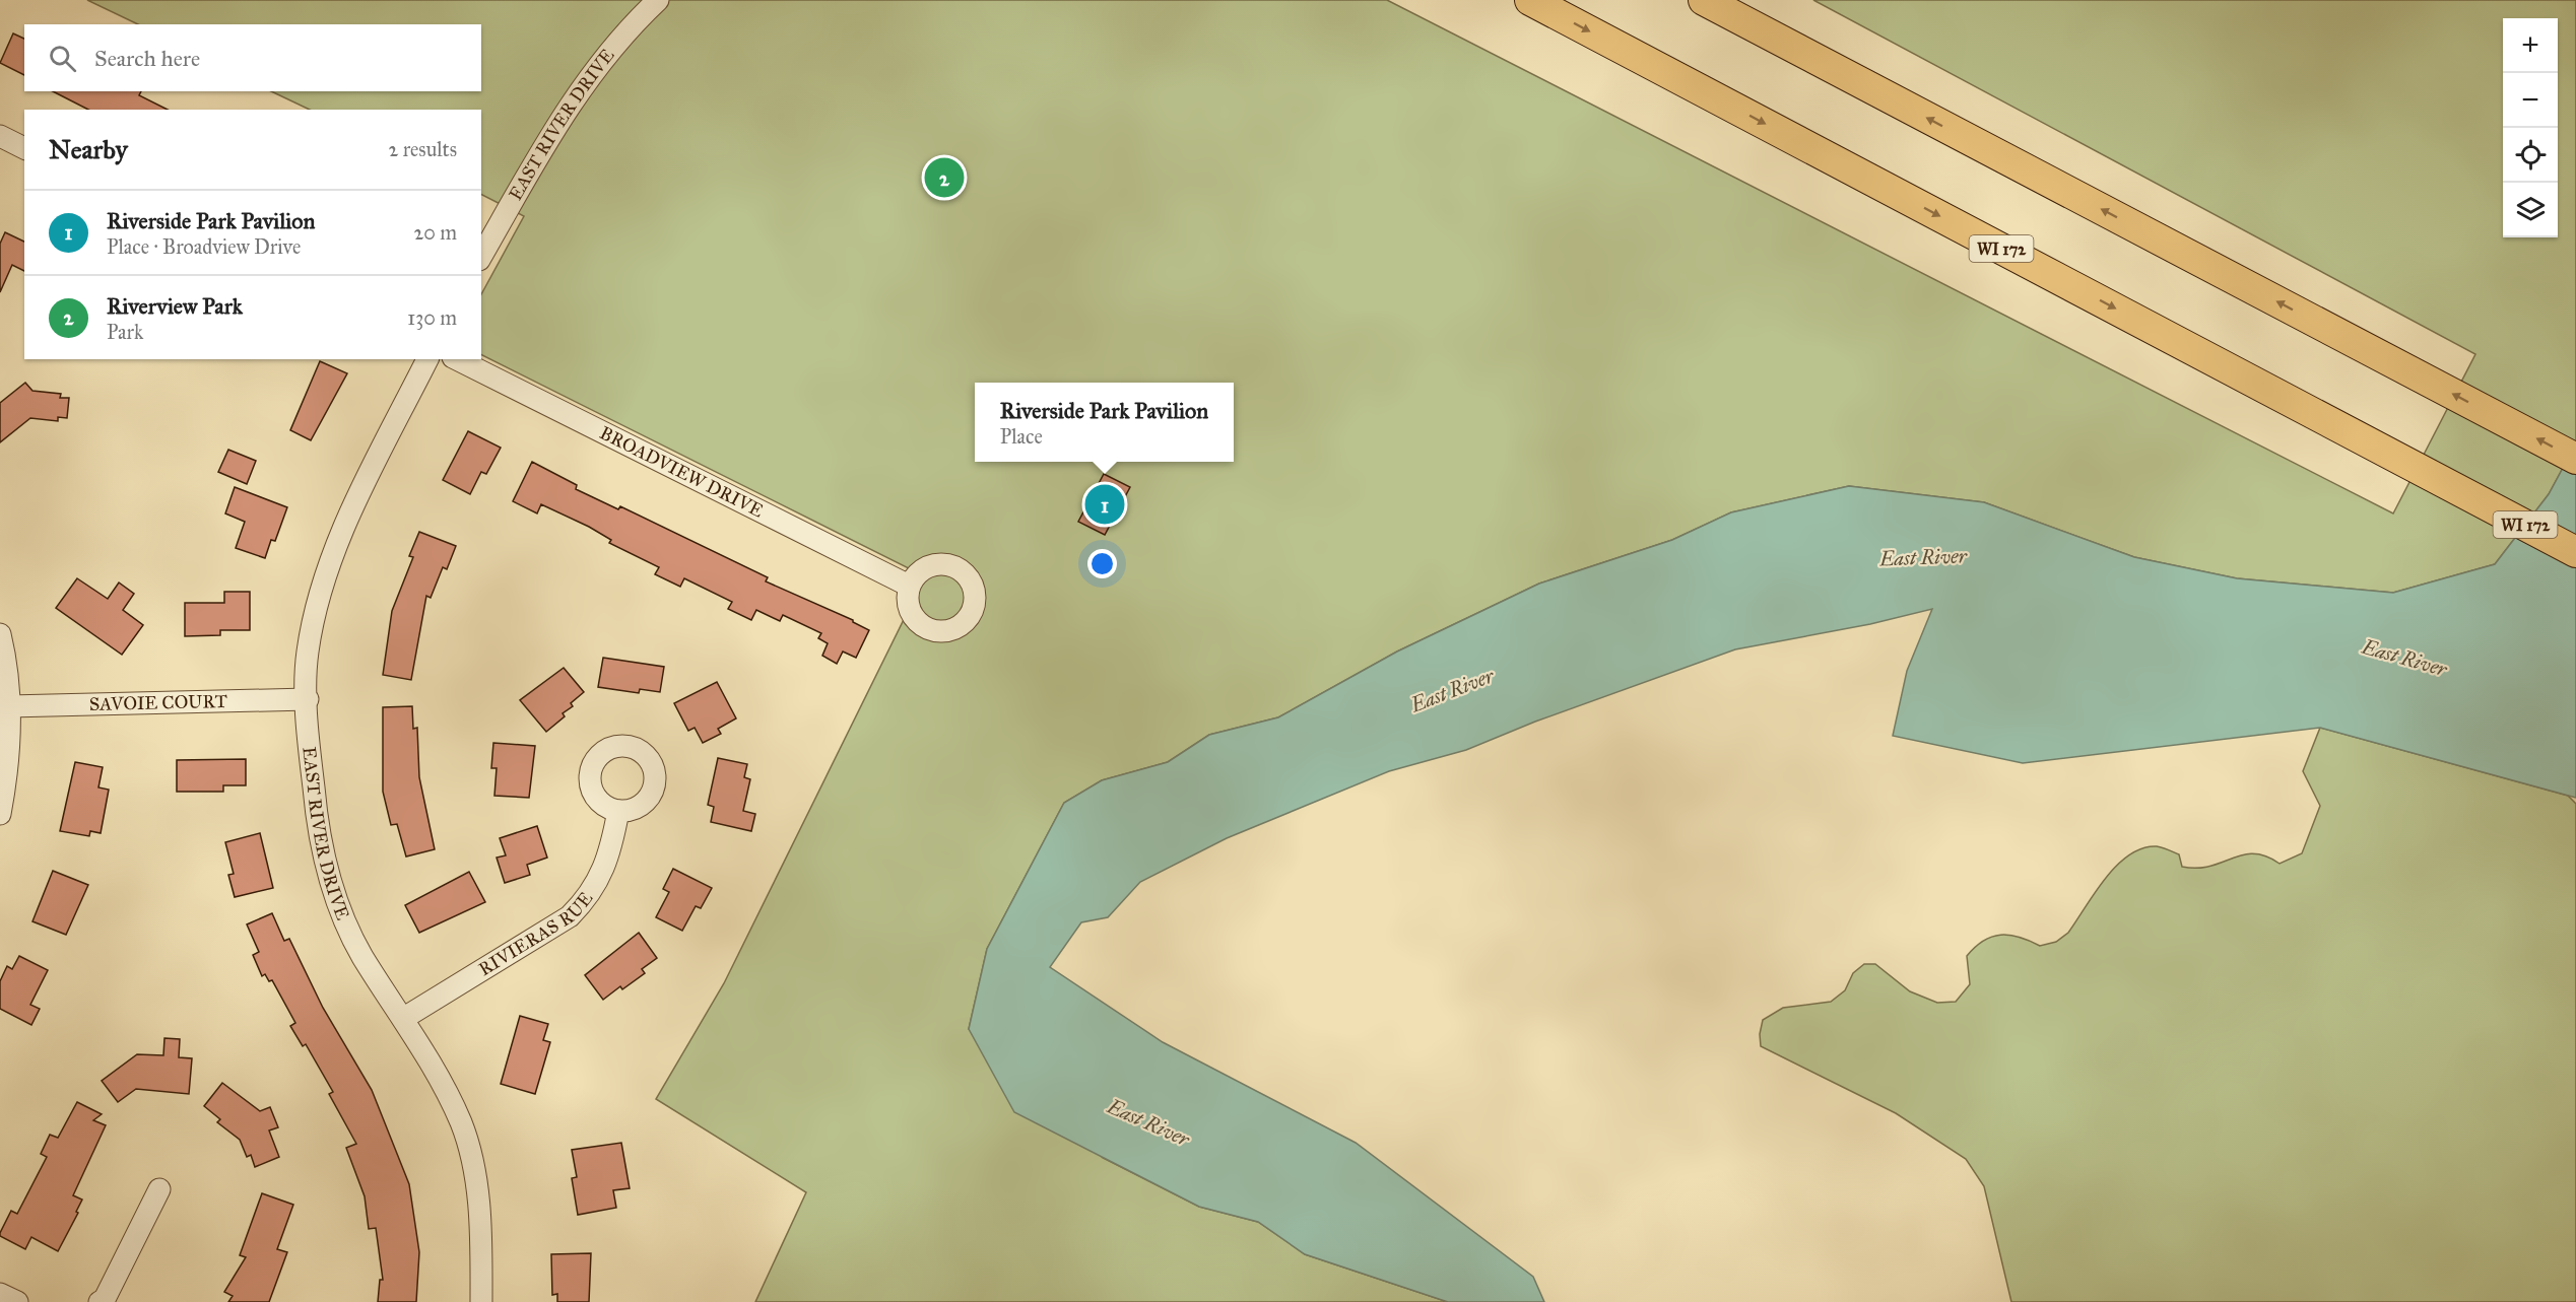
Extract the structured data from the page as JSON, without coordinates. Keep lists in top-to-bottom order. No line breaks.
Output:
{"streets":{"highway":["WI 172"],"street":["EAST RIVER DRIVE","BROADVIEW DRIVE","SAVOIE COURT","RIVIERAS RUE"]},"crossings":[["EAST RIVER DRIVE","SAVOIE COURT"],["EAST RIVER DRIVE","RIVIERAS RUE"]],"water":["East River"],"page":{"map_buttons":["+","−"],"search":"Search here","heading":["Nearby","2 results"],"pins":["2","1"],"list":[{"mark":"1","name":"Riverside Park Pavilion","note":"Place · Broadview Drive","value":"20 m"},{"mark":"2","name":"Riverview Park","note":"Park","value":"130 m"}],"popup":["Riverside Park Pavilion","Place"]}}
